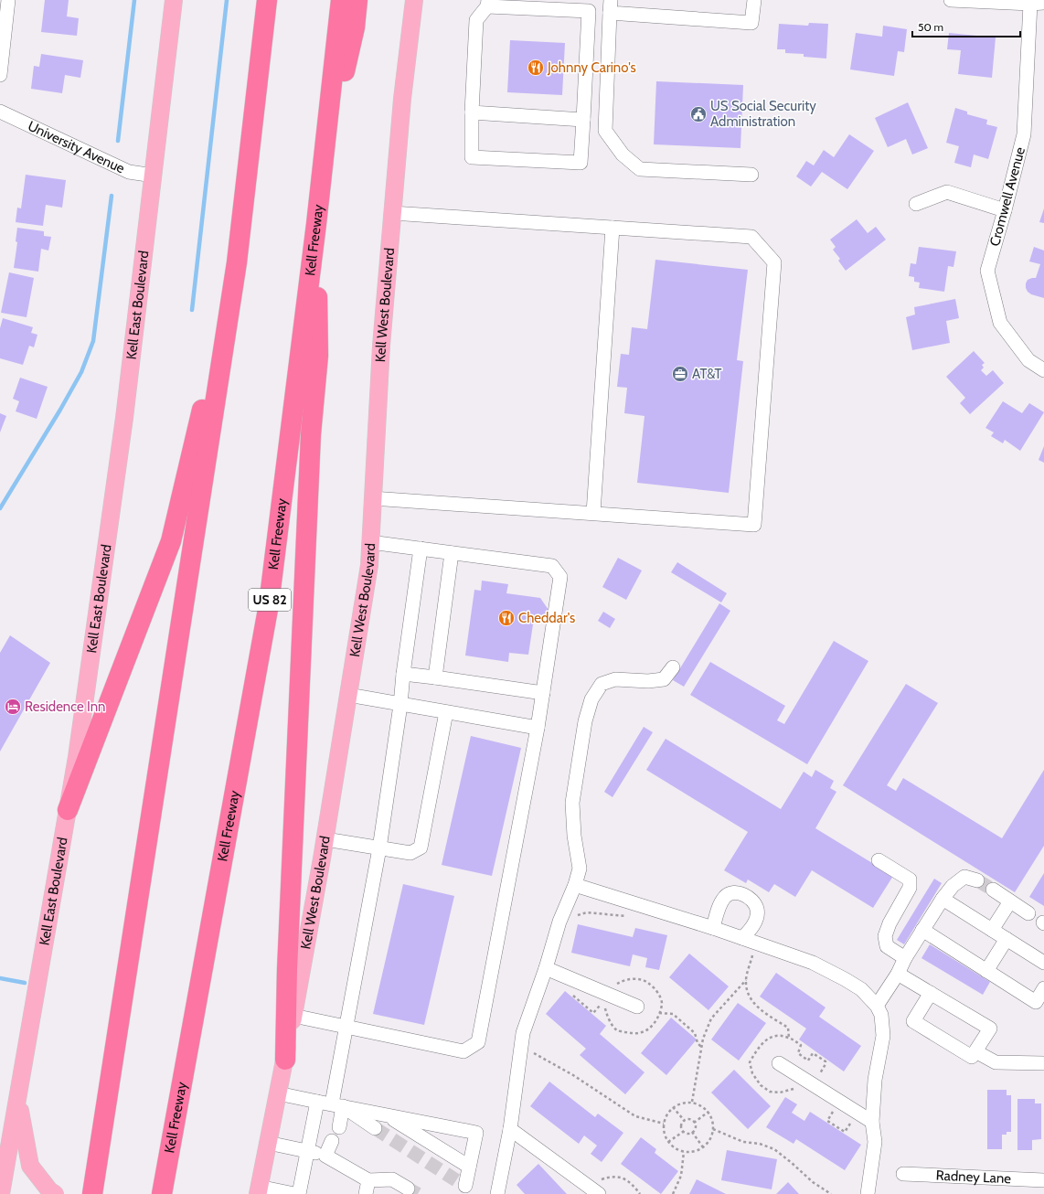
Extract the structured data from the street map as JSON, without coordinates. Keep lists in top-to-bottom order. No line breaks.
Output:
{"streets":{"highway":["Kell Freeway","US 82"],"main road":["Kell East Boulevard","Kell West Boulevard"],"street":["University Avenue","Cromwell Avenue","Radney Lane"]},"crossings":[["University Avenue","Kell East Boulevard"]],"places":{"restaurant":["Johnny Carino's","Cheddar's"],"public building":["US Social Security Administration"],"office":["AT&T"],"hotel":["Residence Inn"]},"scale_bar":"50 m"}
